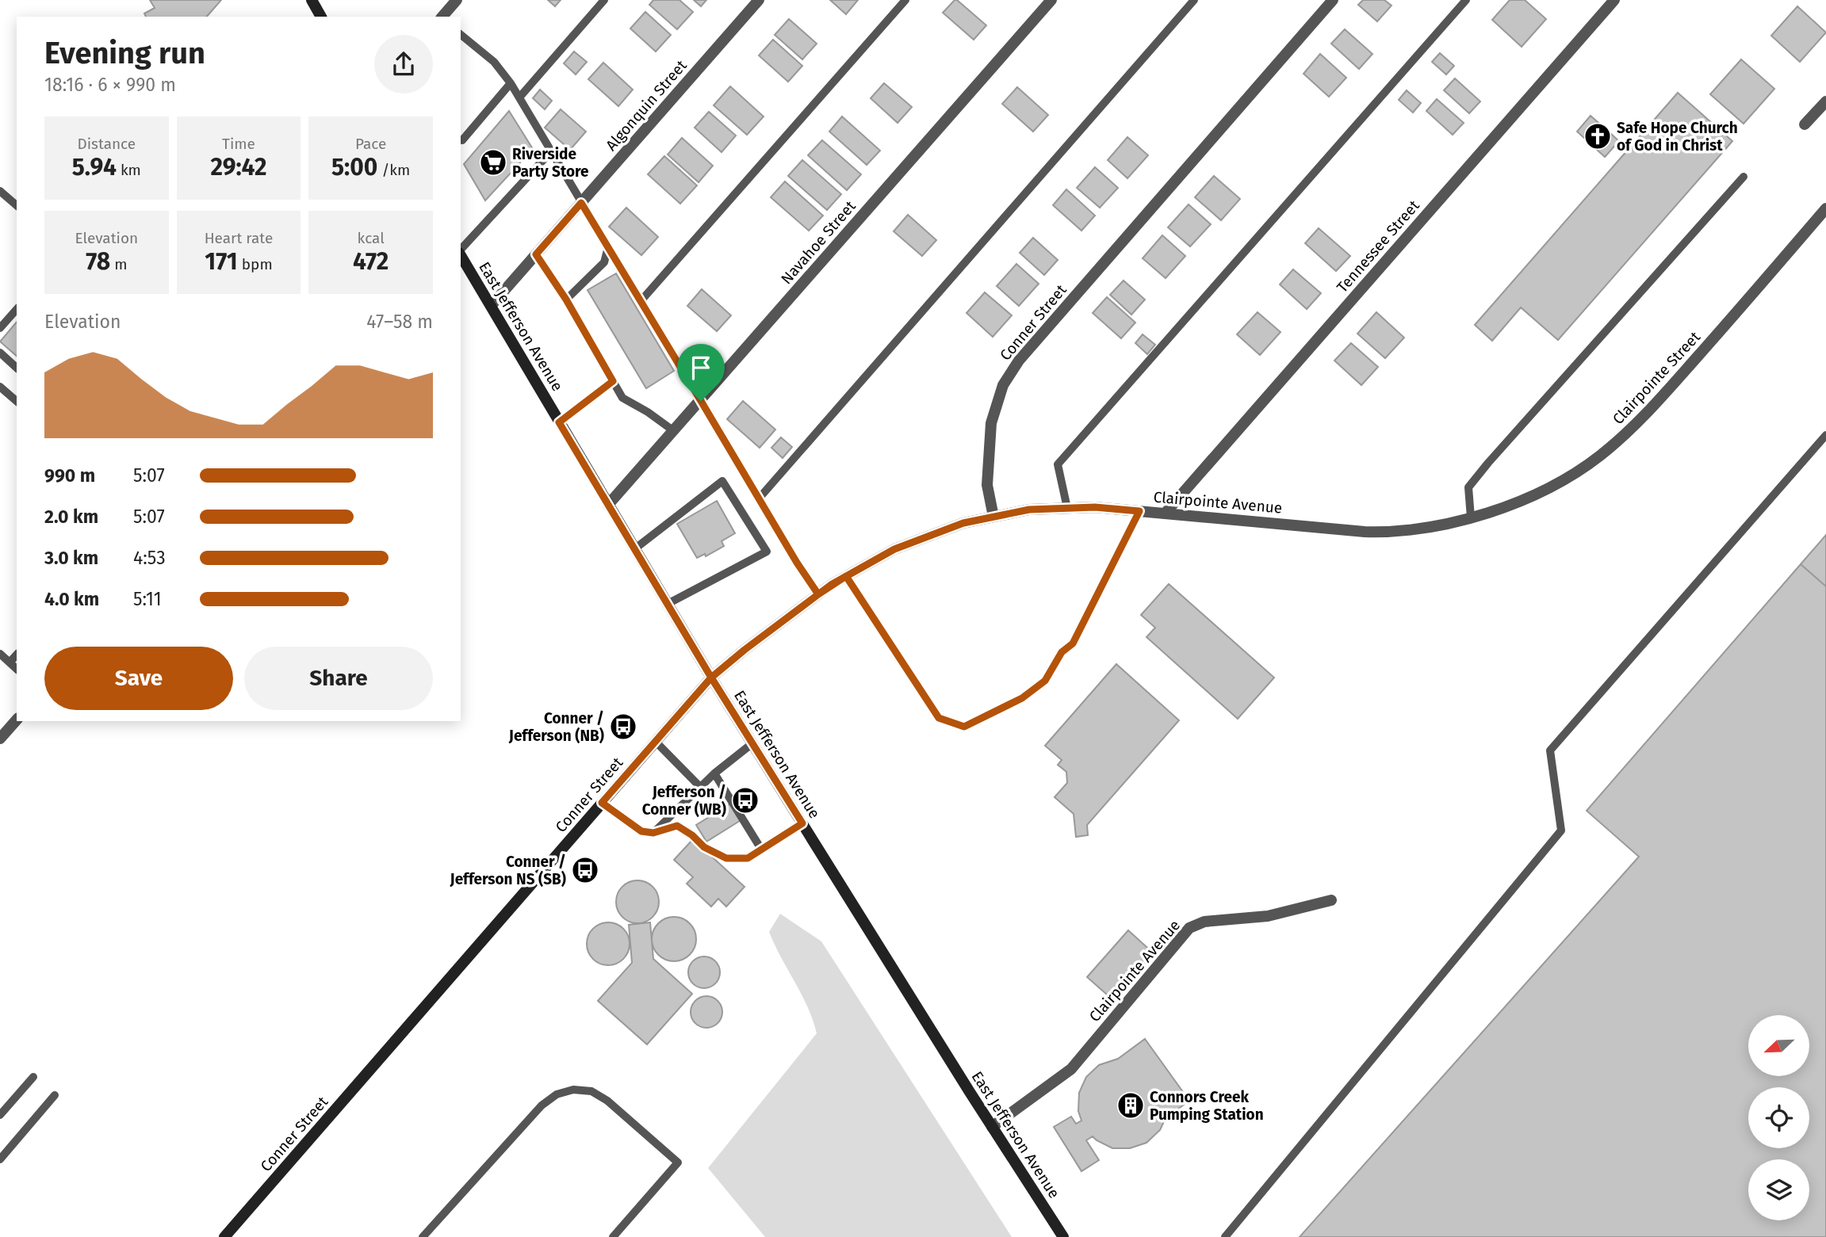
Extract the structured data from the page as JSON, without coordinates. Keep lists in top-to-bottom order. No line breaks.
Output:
{"streets":{"main road":["Conner Street","East Jefferson Avenue"],"street":["Algonquin Street","Navahoe Street","Tennessee Street","Clairpointe Street","Clairpointe Avenue"]},"crossings":[["Algonquin Street","East Jefferson Avenue"],["Navahoe Street","East Jefferson Avenue"],["Tennessee Street","Clairpointe Avenue"],["Conner Street","East Jefferson Avenue"],["Conner Street","Clairpointe Avenue"],["East Jefferson Avenue","Clairpointe Avenue"],["Clairpointe Street","Clairpointe Avenue"]],"places":{"church":["Safe Hope Church of God in Christ"],"supermarket":["Riverside Party Store"],"bus stop":["Conner / Jefferson (NB)","Jefferson / Conner (WB)","Conner / Jefferson NS (SB)"],"building":["Connors Creek Pumping Station"]},"north":"bottom left","page":{"heading":["Evening run","18:16 · 6 × 990 m"],"stats":[["Distance","5.94 km"],["Time","29:42"],["Pace","5:00 /km"],["Elevation","78 m"],["Heart rate","171 bpm"],["kcal","472"]],"chart":["Elevation","47–58 m"],"list":[{"name":"990 m","note":"5:07"},{"name":"2.0 km","note":"5:07"},{"name":"3.0 km","note":"4:53"},{"name":"4.0 km","note":"5:11"}],"buttons":["Save","Share"]}}
